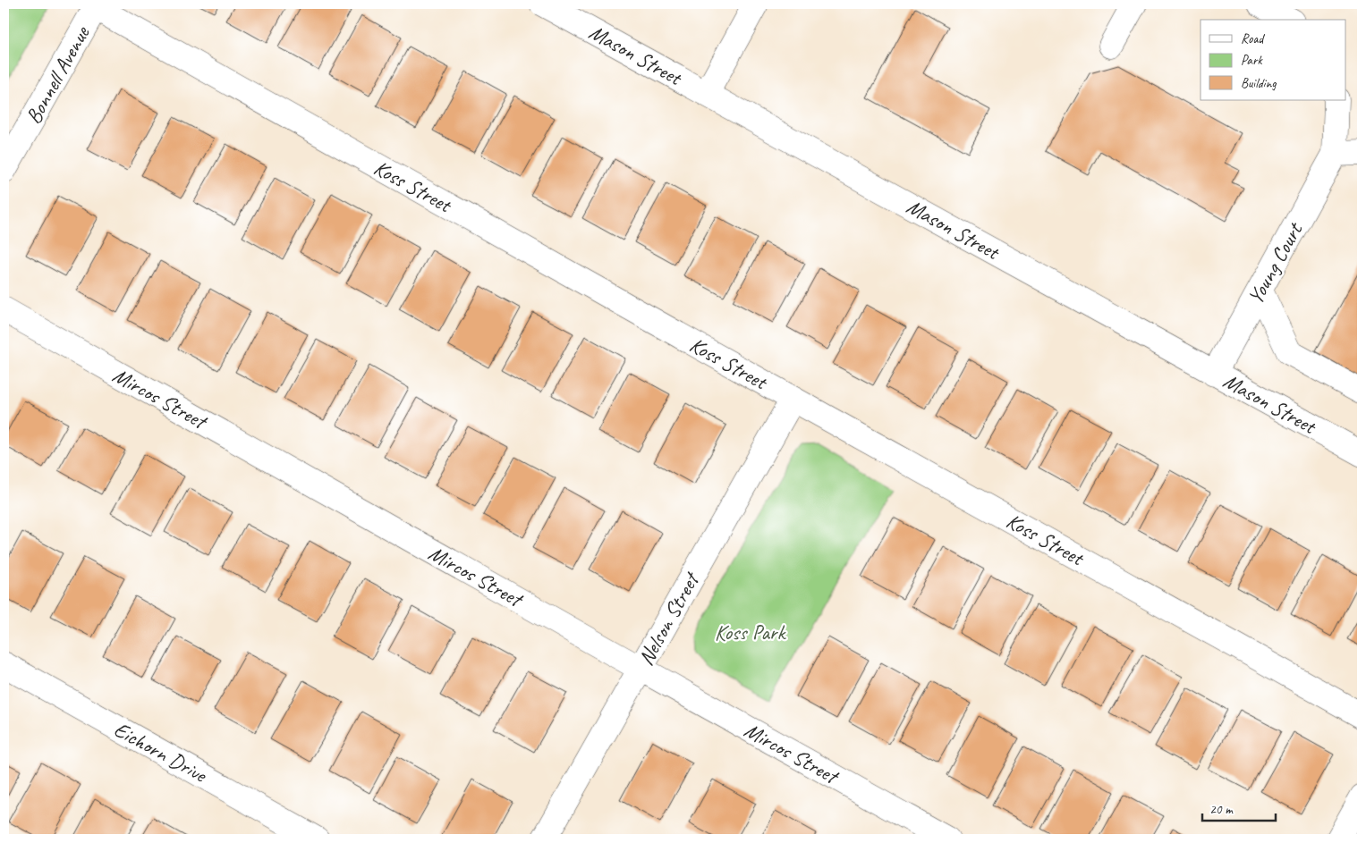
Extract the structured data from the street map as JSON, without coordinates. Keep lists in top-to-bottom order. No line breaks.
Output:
{"streets":{"street":["Mason Street","Bonnell Avenue","Koss Street","Young Court","Mircos Street","Nelson Street","Eichorn Drive"]},"crossings":[["Mason Street","Young Court"],["Bonnell Avenue","Koss Street"],["Koss Street","Nelson Street"],["Mircos Street","Nelson Street"]],"parks":["Koss Park"],"legend":["Road","Park","Building"],"scale_bar":"20 m"}
